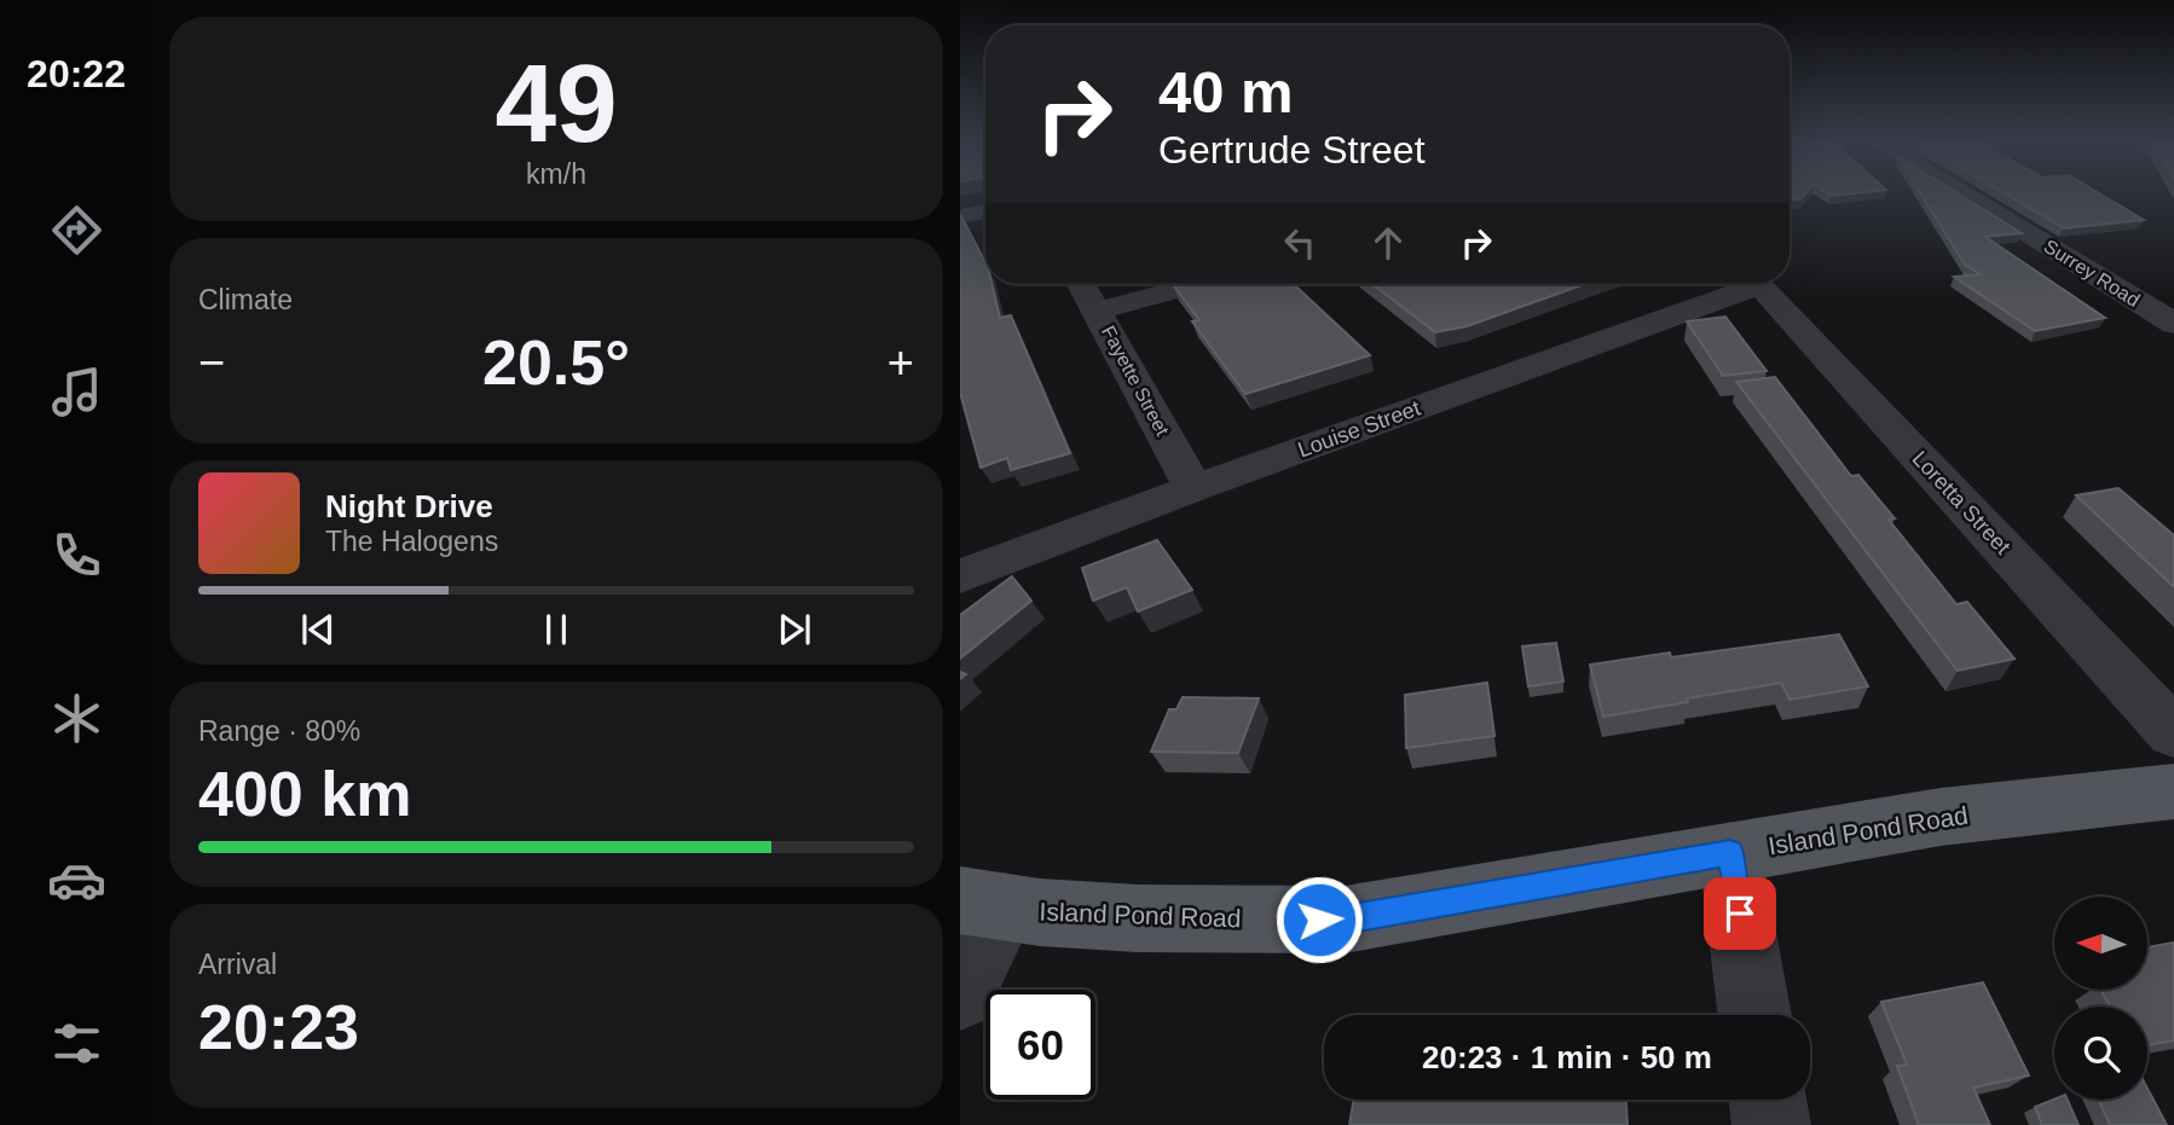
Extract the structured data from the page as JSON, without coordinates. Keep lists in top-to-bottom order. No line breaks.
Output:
{"streets":{"main road":["Island Pond Road"],"street":["Surrey Road","Fayette Street","Louise Street","Loretta Street"]},"crossings":[["Fayette Street","Louise Street"]],"north":"left","page":{"tabs":"20:22","tile":[["49","km/h"],"Climate",["Range · 80%","400 km"],["Arrival","20:23"]],"turn":["40 m","Gertrude Street"],"heat":["−","20.5°","+"],"song":["Night Drive","The Halogens"],"limit":"60","trip":"20:23 · 1 min · 50 m"}}
